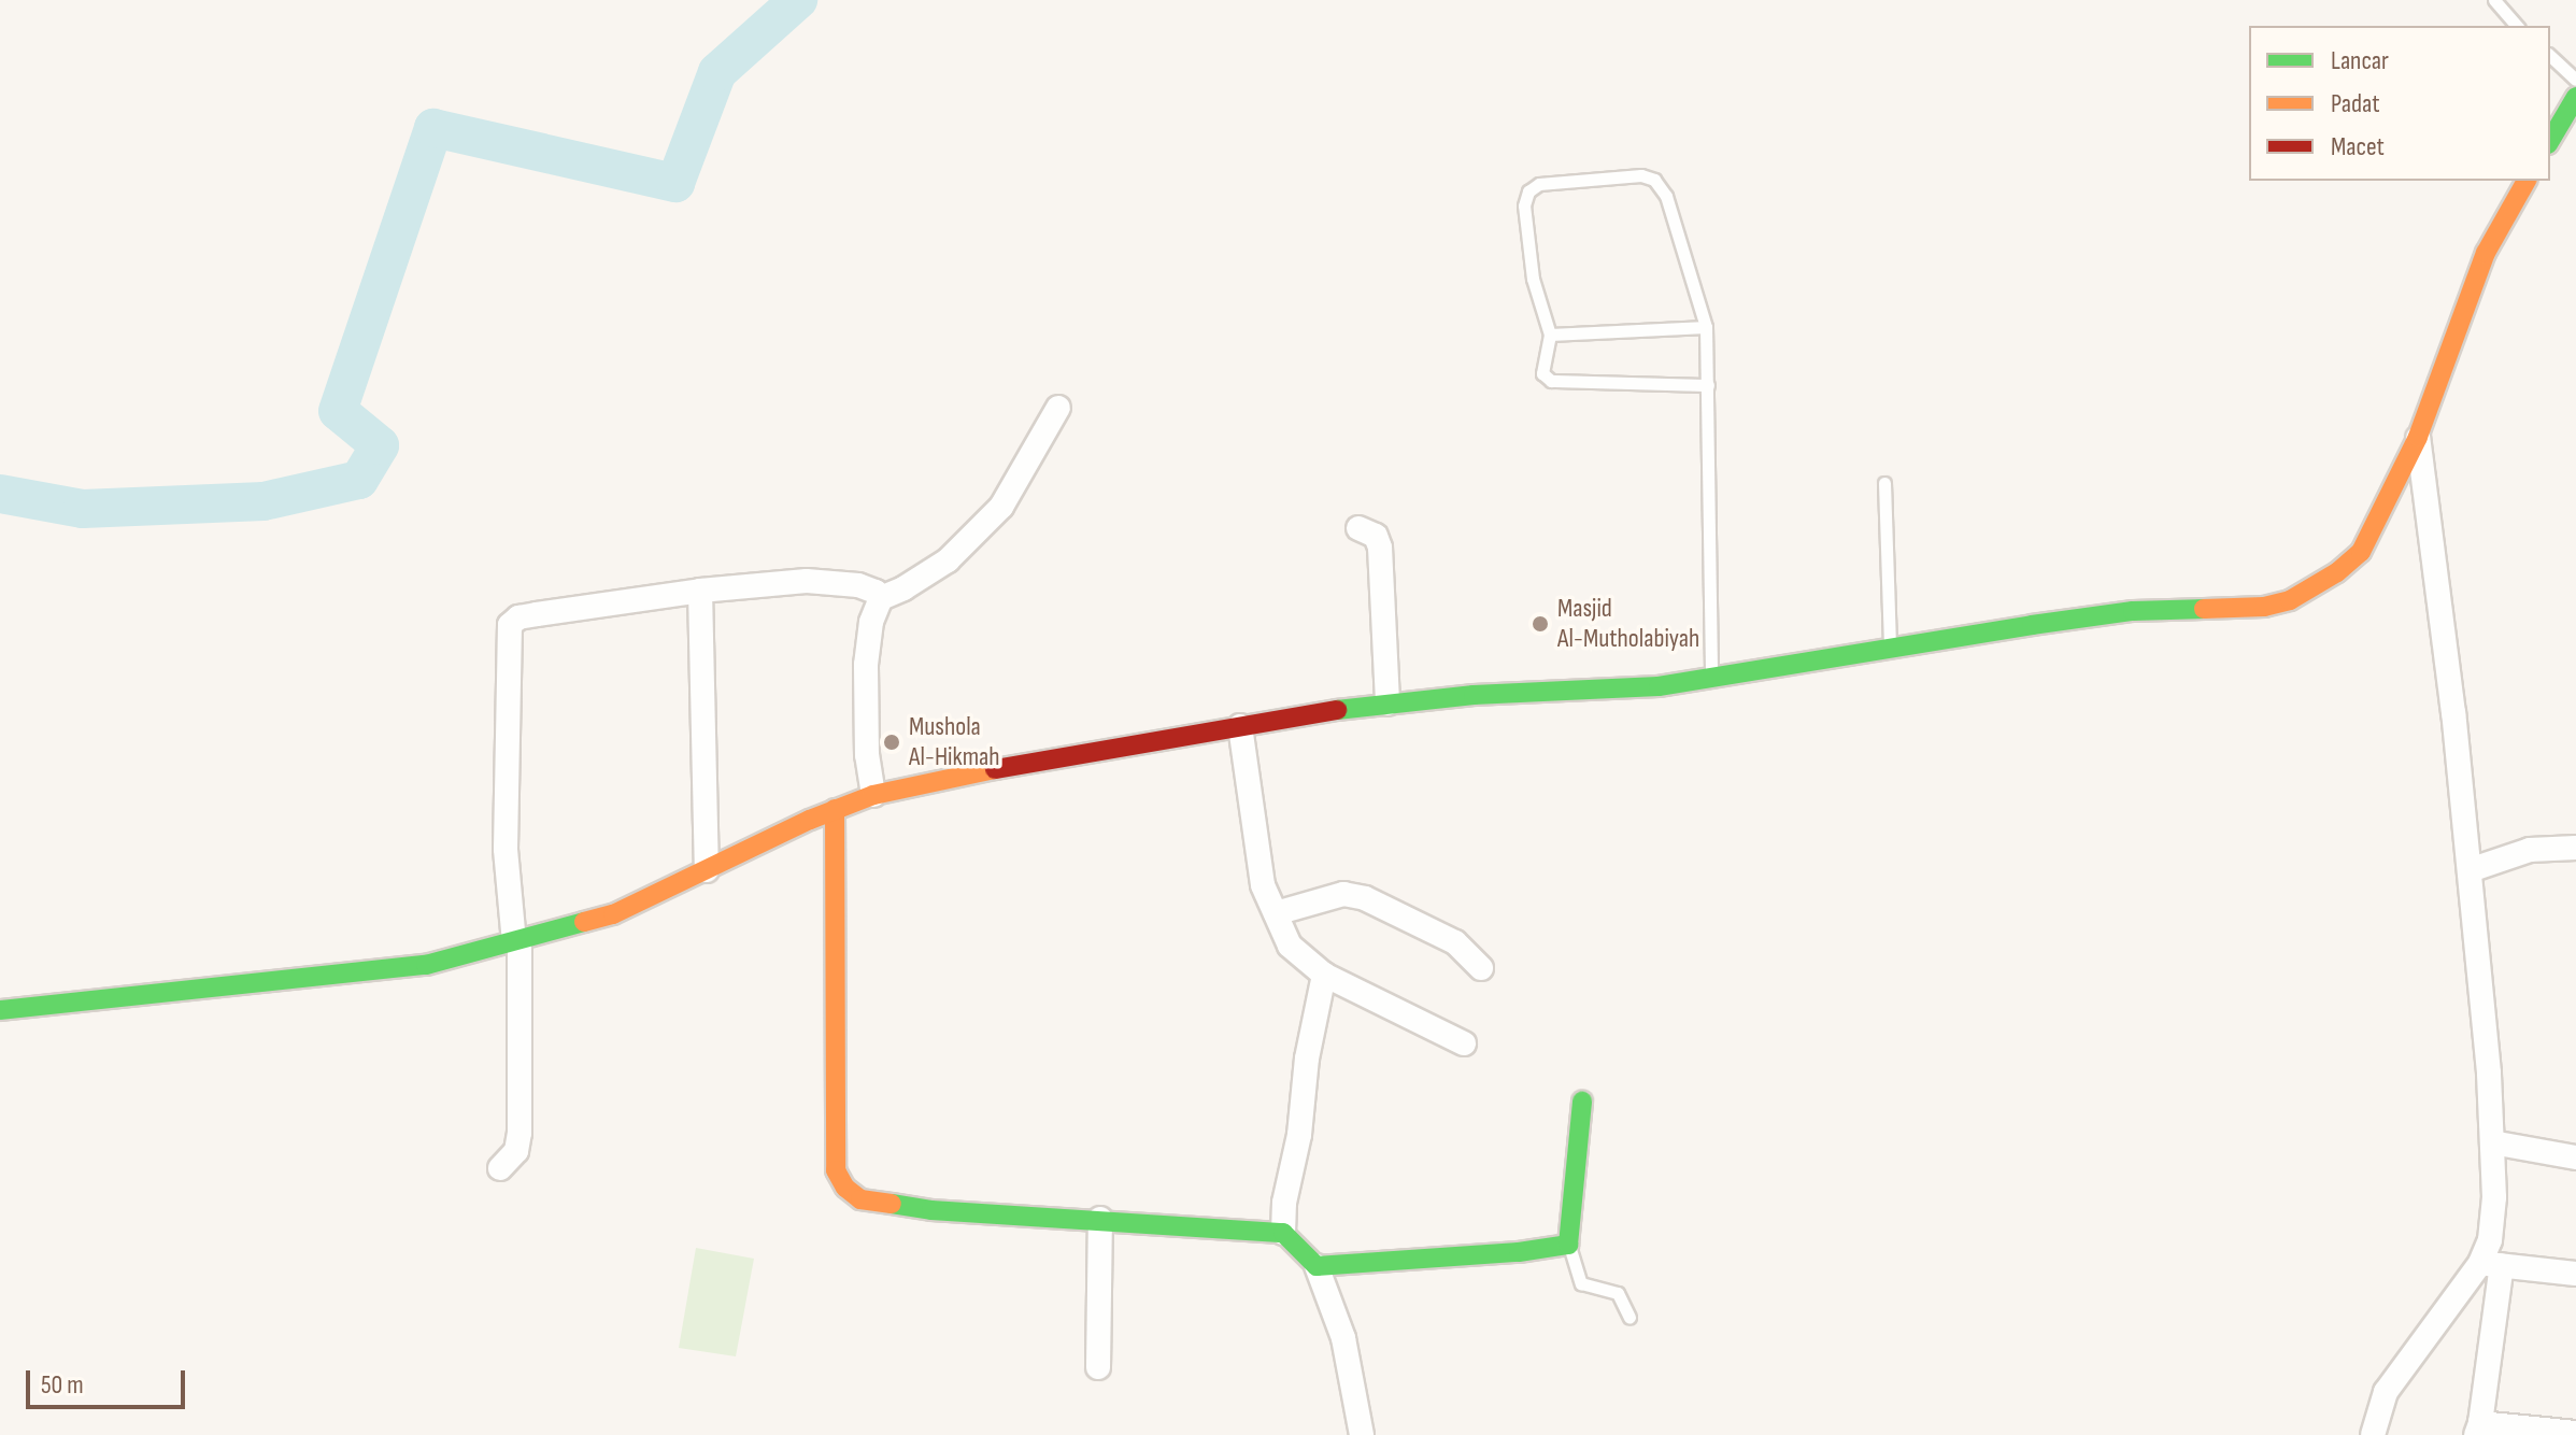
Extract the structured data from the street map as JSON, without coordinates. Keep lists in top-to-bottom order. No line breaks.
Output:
{"places":["Masjid Al-Mutholabiyah","Mushola Al-Hikmah"],"legend":["Lancar","Padat","Macet"],"scale_bar":"50 m"}
